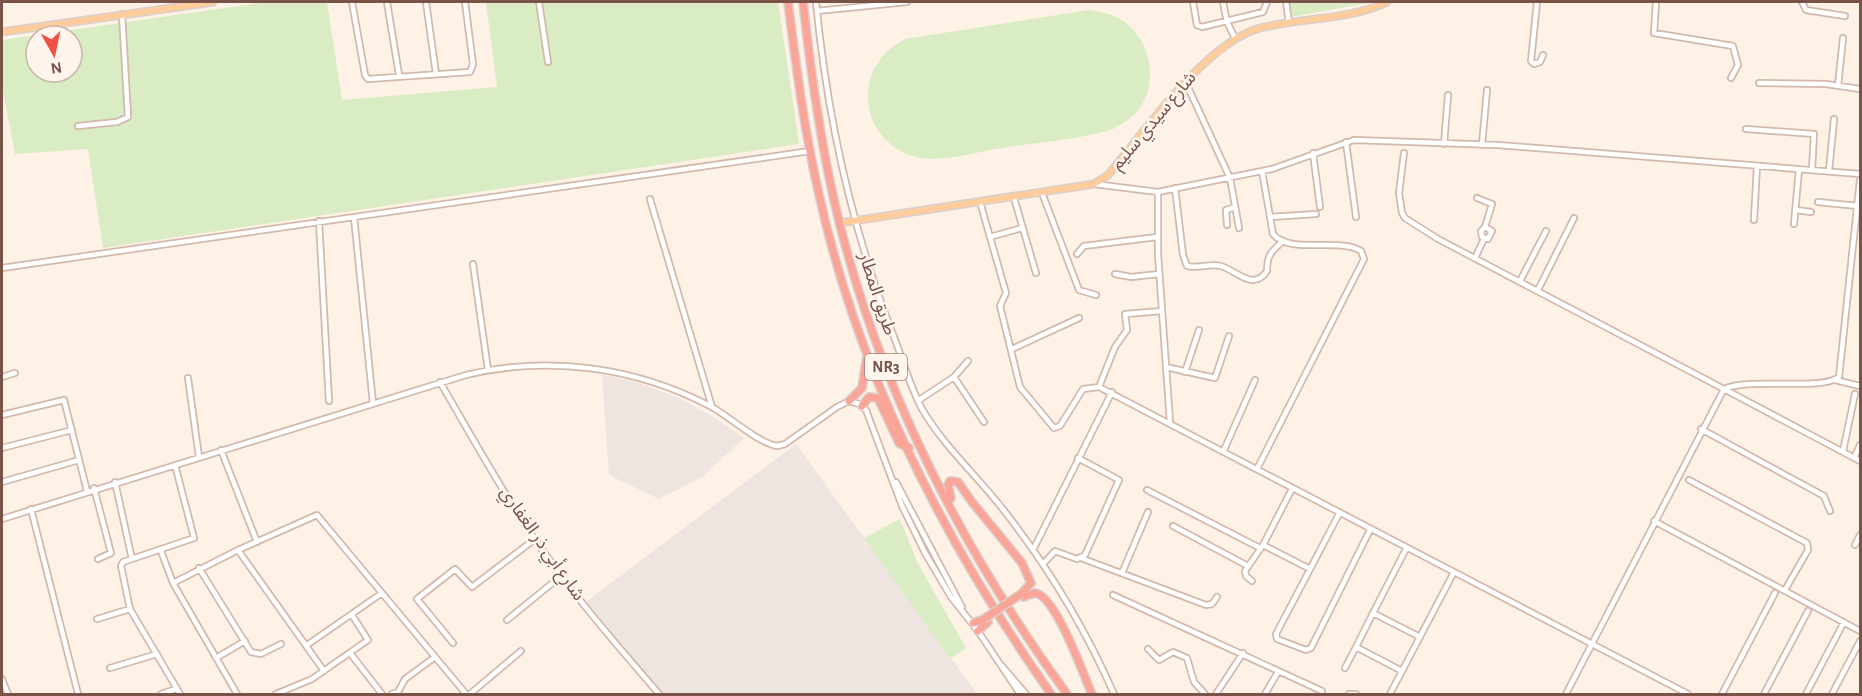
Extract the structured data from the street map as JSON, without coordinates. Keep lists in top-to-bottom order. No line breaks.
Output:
{"streets":{"highway":["طريق المطار","NR3"],"main road":["شارع سيدي سليم"],"street":["شارع أبي ذر الغفاري"]},"crossings":[["شارع سيدي سليم","طريق المطار"]],"north":"bottom"}
